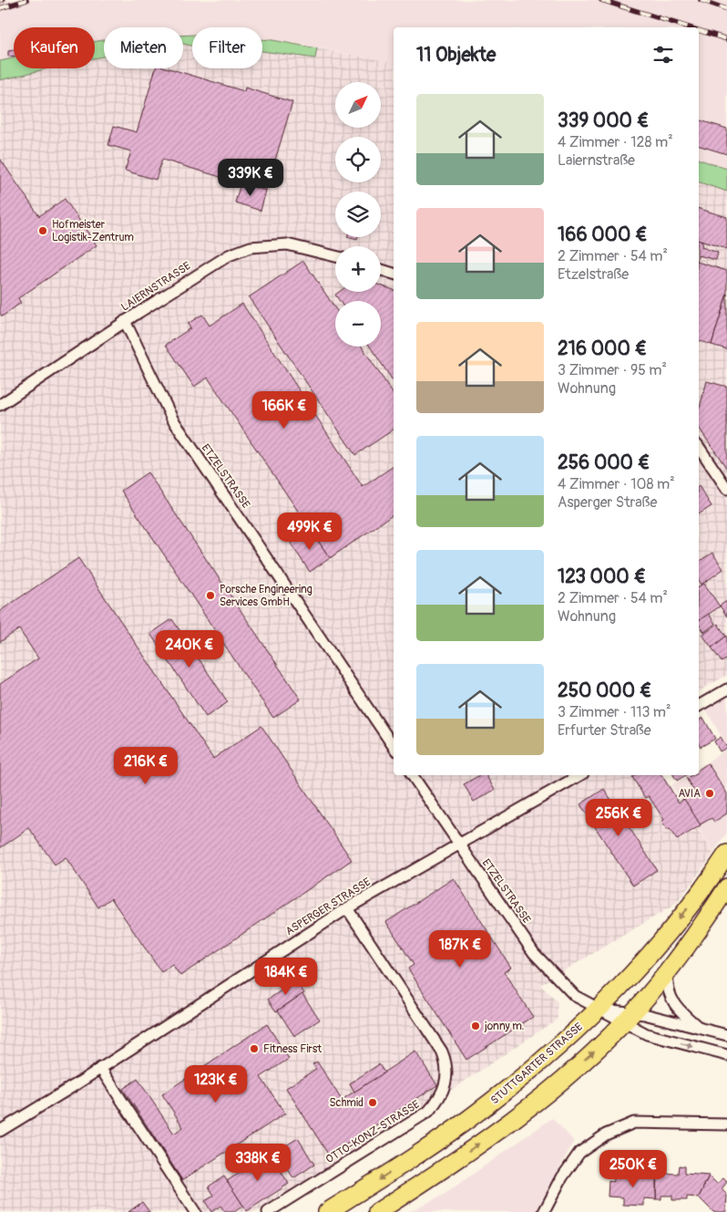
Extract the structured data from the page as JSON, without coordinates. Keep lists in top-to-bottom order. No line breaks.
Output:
{"streets":{"main road":["STUTTGARTER STRASSE"],"street":["LAIERNSTRASSE","ETZELSTRASSE","ASPERGER STRASSE","OTTO-KONZ-STRASSE"]},"crossings":[["LAIERNSTRASSE","ETZELSTRASSE"],["ETZELSTRASSE","ASPERGER STRASSE"],["ETZELSTRASSE","STUTTGARTER STRASSE"],["ASPERGER STRASSE","OTTO-KONZ-STRASSE"]],"places":["Hofmeister Logistik-Zentrum","Porsche Engineering Services GmbH","AVIA","jonny m.","Fitness First","Schmid"],"north":"top right","page":{"chip":["Kaufen","Mieten","Filter"],"heading":"11 Objekte","map_buttons":["+","−"],"list":[{"name":"339 000 €","note":"4 Zimmer · 128 m² · Laiernstraße"},{"name":"166 000 €","note":"2 Zimmer · 54 m² · Etzelstraße"},{"name":"216 000 €","note":"3 Zimmer · 95 m² · Wohnung"},{"name":"256 000 €","note":"4 Zimmer · 108 m² · Asperger Straße"},{"name":"123 000 €","note":"2 Zimmer · 54 m² · Wohnung"},{"name":"250 000 €","note":"3 Zimmer · 113 m² · Erfurter Straße"}],"price":["339K €","166K €","499K €","240K €","216K €","256K €","187K €","184K €","123K €","338K €","250K €"]}}
